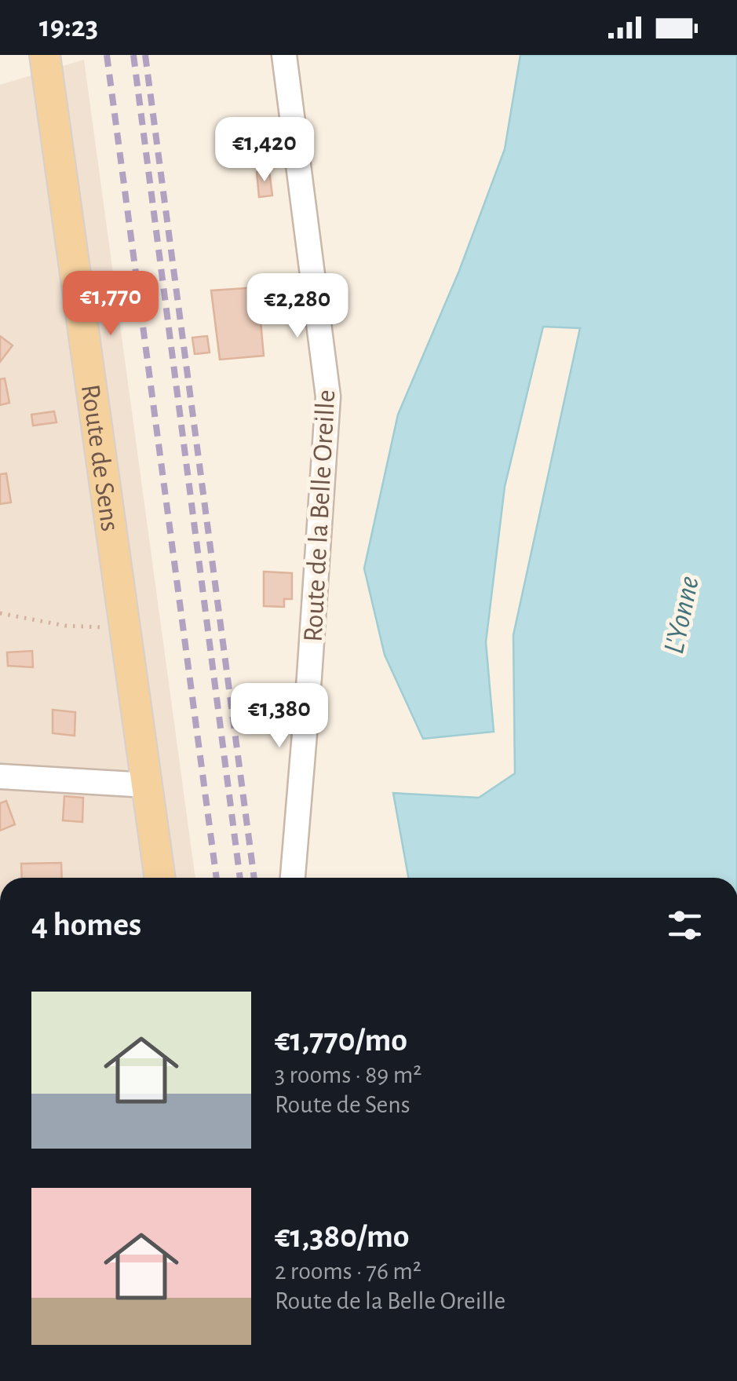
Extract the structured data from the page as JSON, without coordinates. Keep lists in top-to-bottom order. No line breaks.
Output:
{"streets":{"main road":["Route de Sens"],"street":["Route de la Belle Oreille"]},"water":["L'Yonne"],"page":{"status":"19:23","price":["€1,420","€1,770","€2,280","€1,380"],"heading":"4 homes","list":[{"name":"€1,770/mo","note":"3 rooms · 89 m² · Route de Sens"},{"name":"€1,380/mo","note":"2 rooms · 76 m² · Route de la Belle Oreille"}]}}
